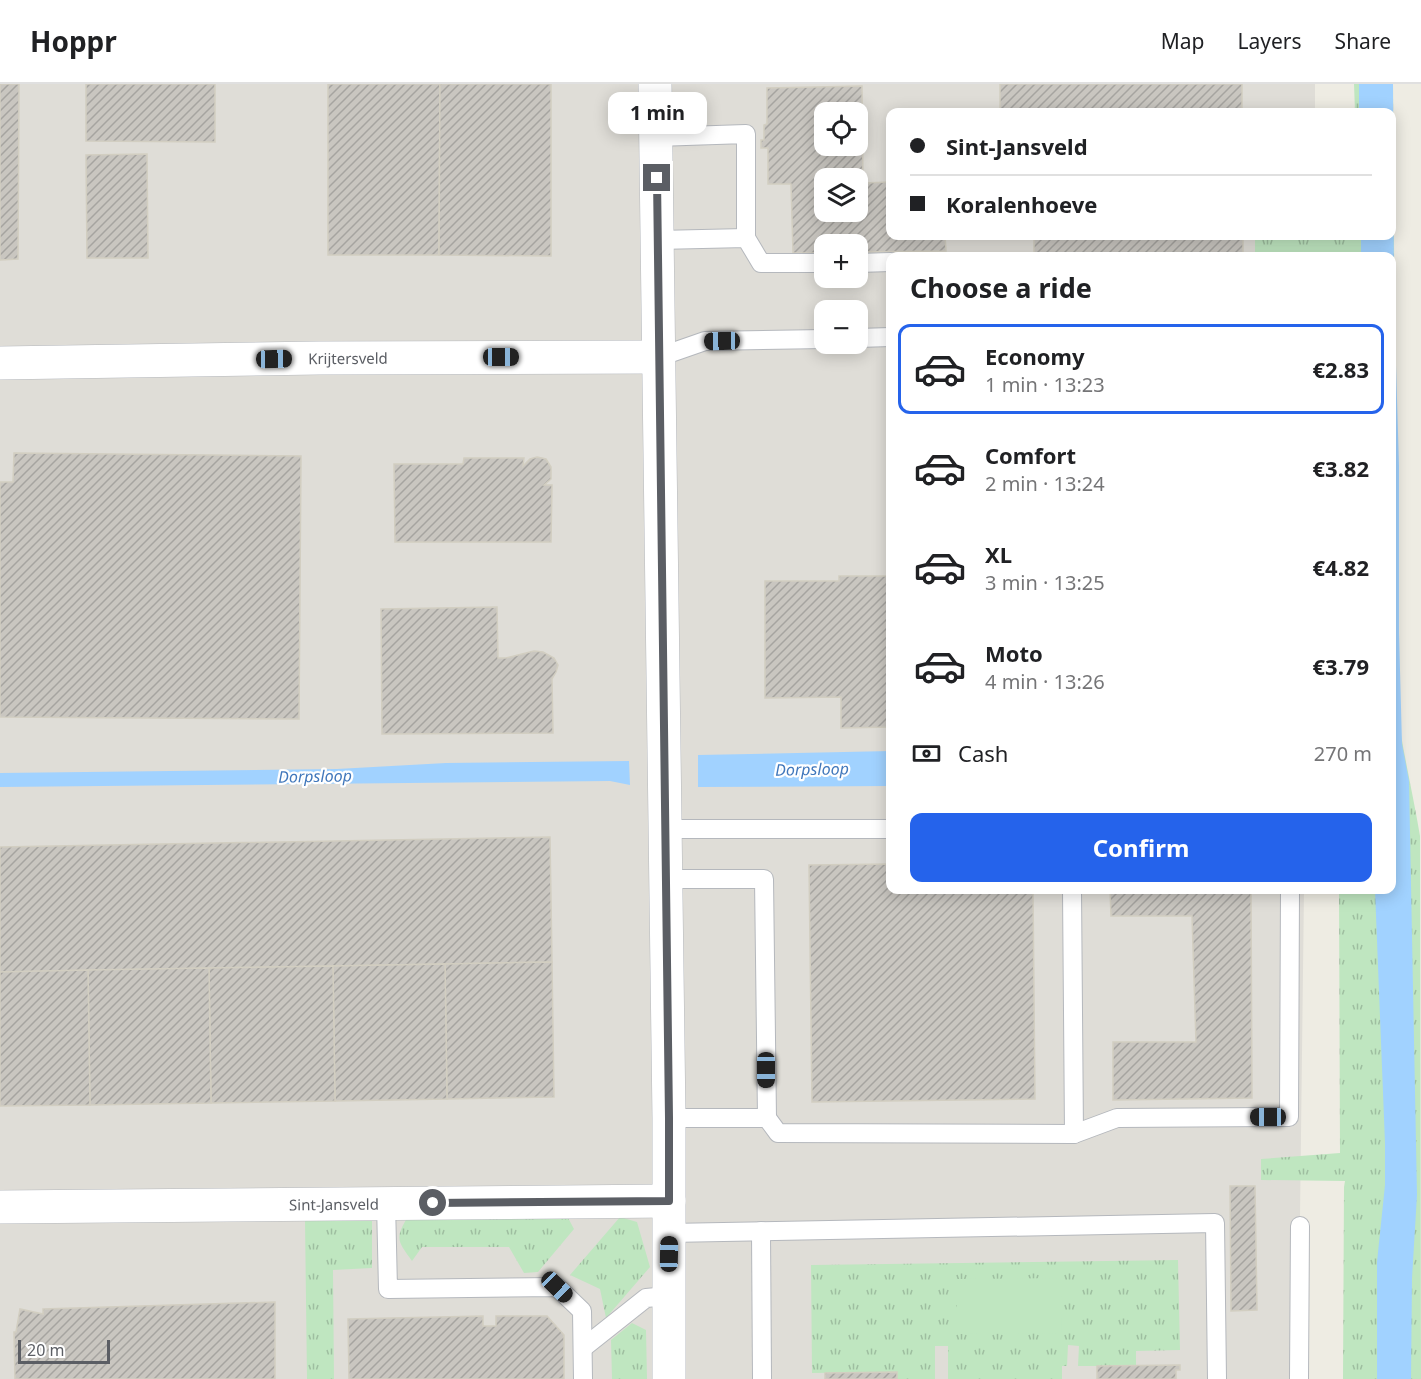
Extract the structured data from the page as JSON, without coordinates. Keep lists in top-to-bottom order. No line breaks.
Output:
{"streets":{"street":["Krijtersveld","Sint-Jansveld"]},"water":["Dorpsloop"],"scale_bar":"20 m","page":{"header":"Hoppr","nav":["Map","Layers","Share"],"bubble":"1 min","map_buttons":["+","−"],"banner":["Sint-Jansveld","Koralenhoeve"],"heading":"Choose a ride","list":[{"name":"Economy","note":"1 min · 13:23","value":"€2.83"},{"name":"Comfort","note":"2 min · 13:24","value":"€3.82"},{"name":"XL","note":"3 min · 13:25","value":"€4.82"},{"name":"Moto","note":"4 min · 13:26","value":"€3.79"}],"pay":["Cash","270 m"],"buttons":"Confirm","scale":"20 m"}}
